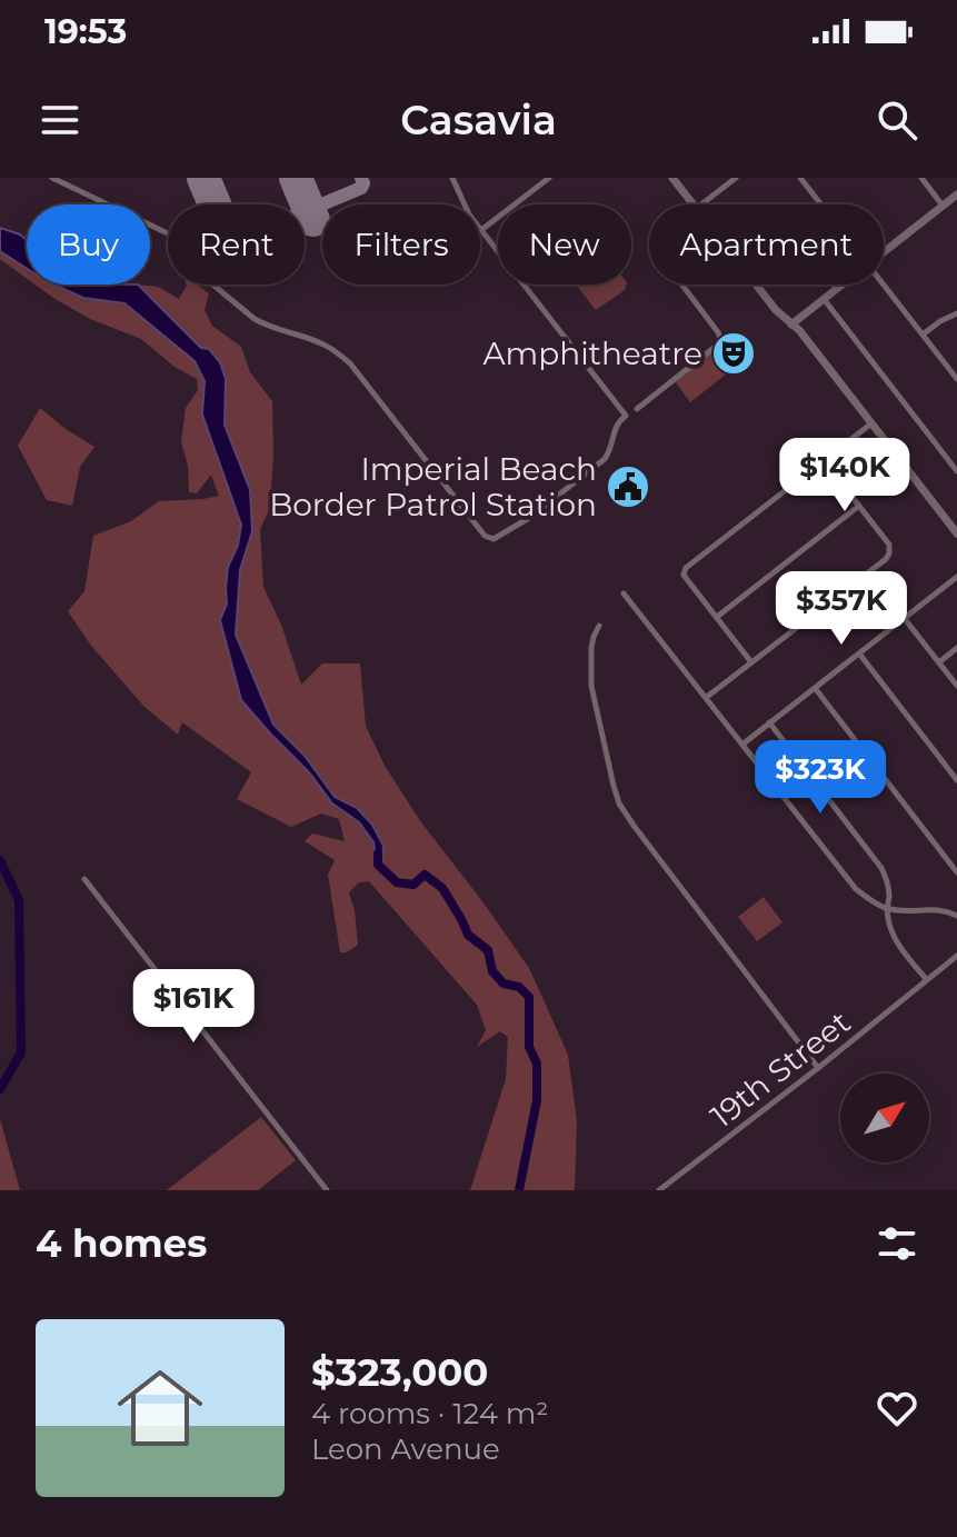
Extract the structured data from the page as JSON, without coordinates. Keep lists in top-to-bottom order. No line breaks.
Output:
{"streets":{"street":["19th Street"]},"places":{"theatre":["Amphitheatre"],"public building":["Imperial Beach Border Patrol Station"]},"north":"top right","page":{"status":"19:53","header":"Casavia","chip":["Buy","Rent","Filters","New","Apartment"],"price":["$140K","$357K","$323K","$161K"],"heading":"4 homes","list":[{"name":"$323,000","note":"4 rooms · 124 m² · Leon Avenue"}]}}
